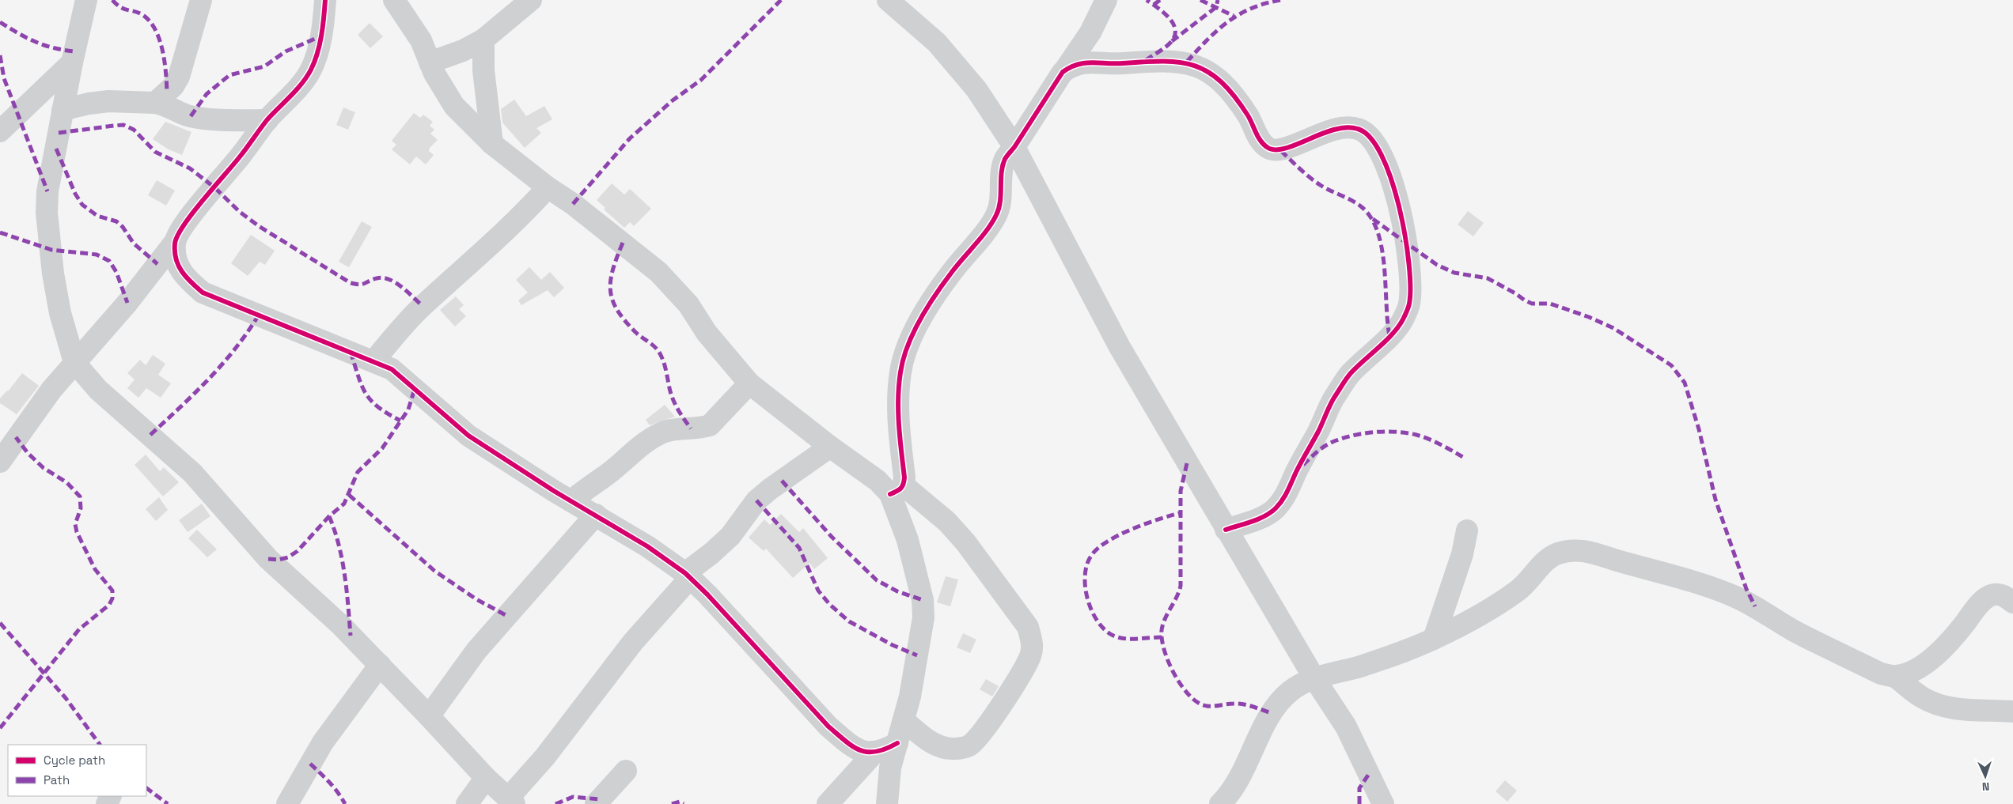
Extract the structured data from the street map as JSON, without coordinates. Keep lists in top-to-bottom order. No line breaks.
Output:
{"legend":["Cycle path","Path"],"north":"bottom"}
